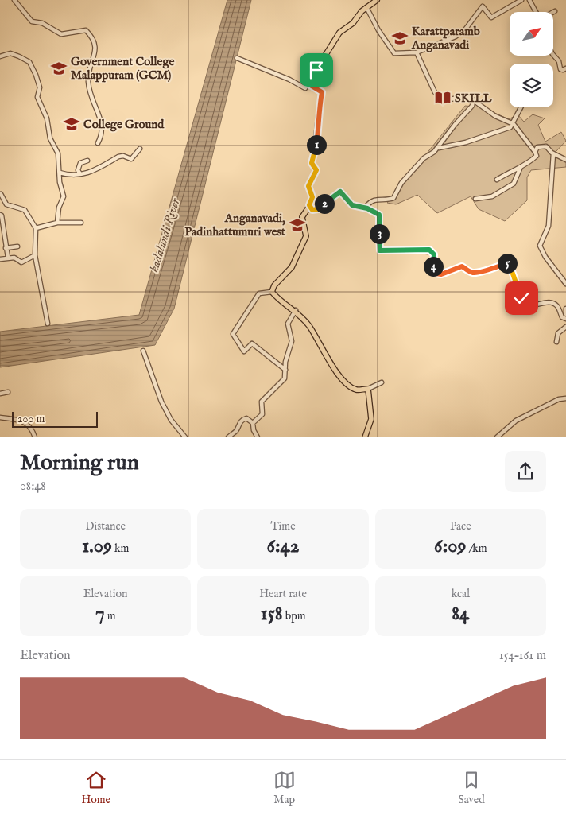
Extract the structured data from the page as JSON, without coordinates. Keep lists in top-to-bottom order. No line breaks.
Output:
{"water":["kadalundi River"],"places":{"school or university":["Karattparamb Anganavadi","Government College Malappuram (GCM)","College Ground","Anganavadi, Padinhattumuri west"],"library":["SKILL"]},"scale_bar":"200 m","north":"top right","page":{"pins":["1","2","3","5","4"],"scale":"200 m","heading":["Morning run","08:48"],"stats":[["Distance","1.09 km"],["Time","6:42"],["Pace","6:09 /km"],["Elevation","7 m"],["Heart rate","158 bpm"],["kcal","84"]],"chart":["Elevation","154–161 m"],"tabs":["Home","Map","Saved"]}}
